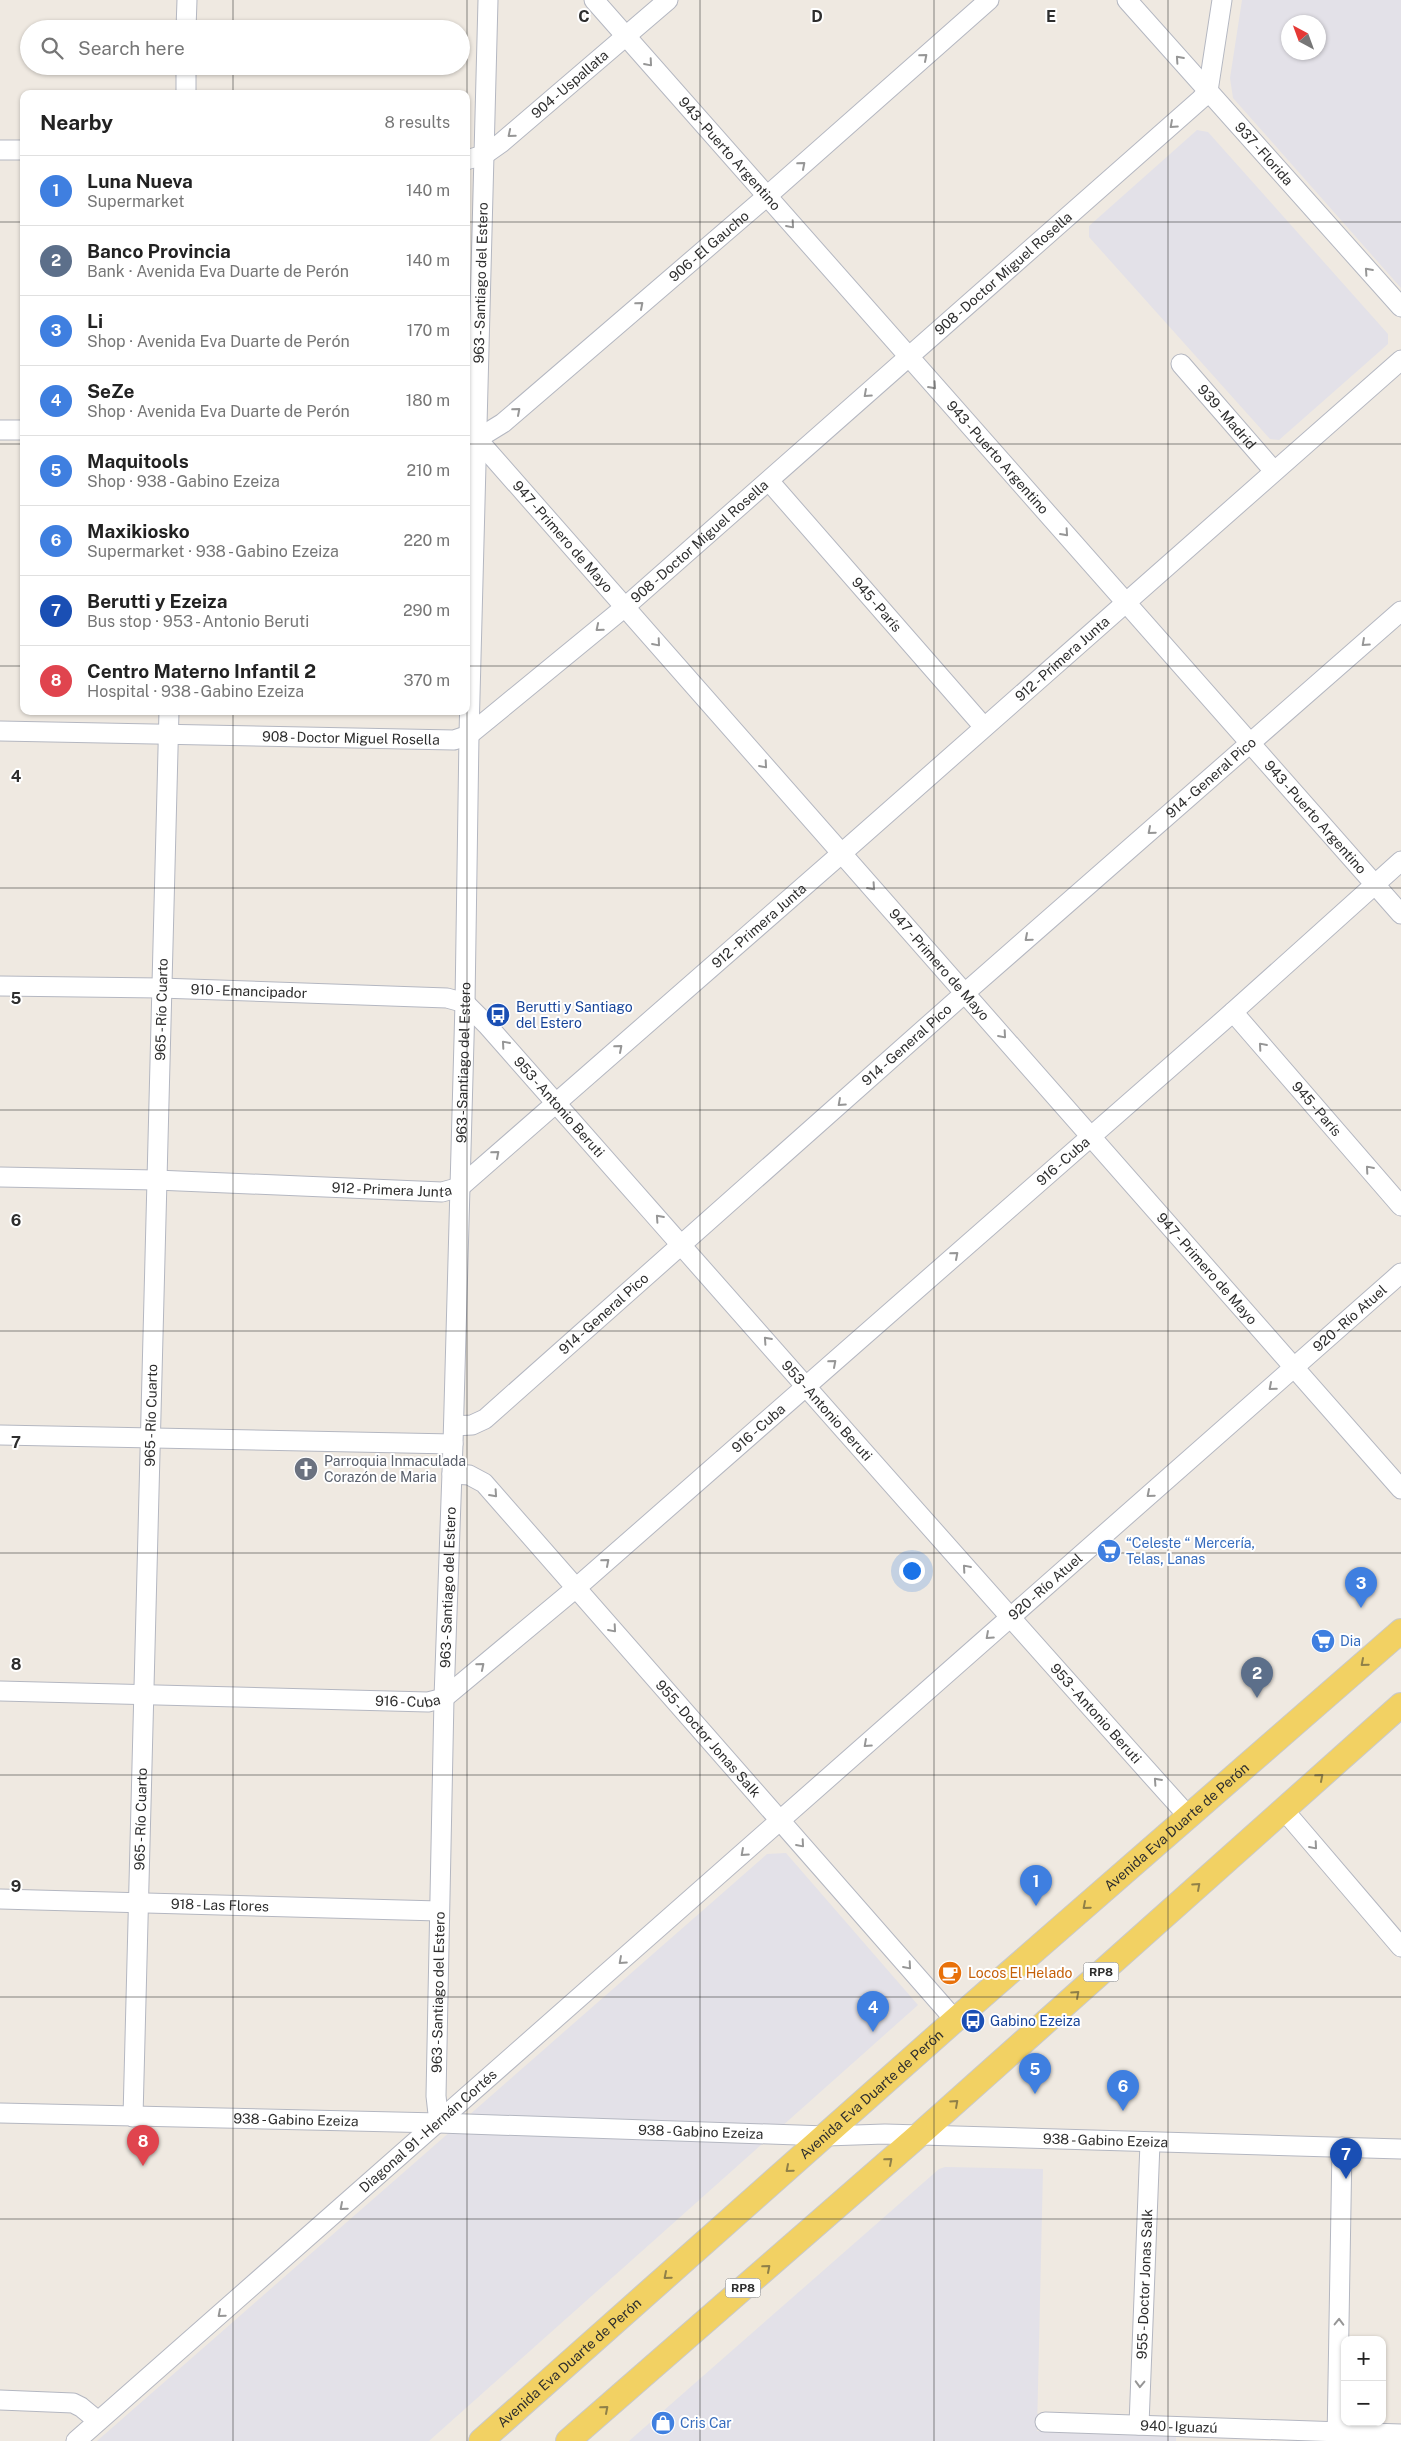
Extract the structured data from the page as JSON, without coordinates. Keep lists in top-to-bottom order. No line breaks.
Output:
{"streets":{"main road":["Avenida Eva Duarte de Perón","RP8"],"street":["904 - Uspallata","943 - Puerto Argentino","937 - Florida","906 - El Gaucho","908 - Doctor Miguel Rosella","963 - Santiago del Estero","939 - Madrid","947 - Primero de Mayo","945 - París","912 - Primera Junta","914 - General Pico","910 - Emancipador","965 - Río Cuarto","953 - Antonio Beruti","916 - Cuba","920 - Río Atuel","955 - Doctor Jonas Salk","918 - Las Flores","938 - Gabino Ezeiza","Diagonal 91 - Hernán Cortés","940 - Iguazú"]},"crossings":[["904 - Uspallata","943 - Puerto Argentino"],["904 - Uspallata","963 - Santiago del Estero"],["943 - Puerto Argentino","906 - El Gaucho"],["943 - Puerto Argentino","908 - Doctor Miguel Rosella"],["943 - Puerto Argentino","912 - Primera Junta"],["943 - Puerto Argentino","914 - General Pico"],["943 - Puerto Argentino","916 - Cuba"],["937 - Florida","908 - Doctor Miguel Rosella"],["906 - El Gaucho","963 - Santiago del Estero"],["906 - El Gaucho","947 - Primero de Mayo"],["908 - Doctor Miguel Rosella","963 - Santiago del Estero"],["908 - Doctor Miguel Rosella","947 - Primero de Mayo"],["908 - Doctor Miguel Rosella","945 - París"],["908 - Doctor Miguel Rosella","965 - Río Cuarto"],["963 - Santiago del Estero","947 - Primero de Mayo"],["963 - Santiago del Estero","912 - Primera Junta"],["963 - Santiago del Estero","914 - General Pico"],["963 - Santiago del Estero","910 - Emancipador"],["963 - Santiago del Estero","953 - Antonio Beruti"],["963 - Santiago del Estero","916 - Cuba"],["963 - Santiago del Estero","955 - Doctor Jonas Salk"],["963 - Santiago del Estero","918 - Las Flores"],["963 - Santiago del Estero","938 - Gabino Ezeiza"],["963 - Santiago del Estero","Diagonal 91 - Hernán Cortés"],["939 - Madrid","912 - Primera Junta"],["947 - Primero de Mayo","912 - Primera Junta"],["947 - Primero de Mayo","914 - General Pico"],["947 - Primero de Mayo","916 - Cuba"],["947 - Primero de Mayo","920 - Río Atuel"],["945 - París","912 - Primera Junta"],["945 - París","916 - Cuba"],["912 - Primera Junta","965 - Río Cuarto"],["912 - Primera Junta","953 - Antonio Beruti"],["914 - General Pico","965 - Río Cuarto"],["914 - General Pico","953 - Antonio Beruti"],["910 - Emancipador","965 - Río Cuarto"],["910 - Emancipador","953 - Antonio Beruti"],["965 - Río Cuarto","916 - Cuba"],["965 - Río Cuarto","918 - Las Flores"],["965 - Río Cuarto","938 - Gabino Ezeiza"],["953 - Antonio Beruti","916 - Cuba"],["953 - Antonio Beruti","920 - Río Atuel"],["953 - Antonio Beruti","Avenida Eva Duarte de Perón"],["916 - Cuba","955 - Doctor Jonas Salk"],["920 - Río Atuel","955 - Doctor Jonas Salk"],["920 - Río Atuel","Diagonal 91 - Hernán Cortés"],["955 - Doctor Jonas Salk","Avenida Eva Duarte de Perón"],["955 - Doctor Jonas Salk","938 - Gabino Ezeiza"],["955 - Doctor Jonas Salk","Diagonal 91 - Hernán Cortés"],["955 - Doctor Jonas Salk","940 - Iguazú"],["Avenida Eva Duarte de Perón","938 - Gabino Ezeiza"],["RP8","938 - Gabino Ezeiza"],["938 - Gabino Ezeiza","Diagonal 91 - Hernán Cortés"]],"one_way":["904 - Uspallata","943 - Puerto Argentino","937 - Florida","906 - El Gaucho","908 - Doctor Miguel Rosella","947 - Primero de Mayo","945 - París","914 - General Pico","953 - Antonio Beruti","916 - Cuba","920 - Río Atuel","955 - Doctor Jonas Salk","Diagonal 91 - Hernán Cortés"],"places":{"bus stop":["Berutti y Santiago del Estero","Gabino Ezeiza"],"church":["Parroquia Inmaculada Corazón de Maria"],"supermarket":["“Celeste “ Mercería, Telas, Lanas","Dia"],"cafe":["Locos El Helado"],"shop":["Cris Car"]},"north":"top left","page":{"search":"Search here","heading":["Nearby","8 results"],"list":[{"mark":"1","name":"Luna Nueva","note":"Supermarket","value":"140 m"},{"mark":"2","name":"Banco Provincia","note":"Bank · Avenida Eva Duarte de Perón","value":"140 m"},{"mark":"3","name":"Li","note":"Shop · Avenida Eva Duarte de Perón","value":"170 m"},{"mark":"4","name":"SeZe","note":"Shop · Avenida Eva Duarte de Perón","value":"180 m"},{"mark":"5","name":"Maquitools","note":"Shop · 938 - Gabino Ezeiza","value":"210 m"},{"mark":"6","name":"Maxikiosko","note":"Supermarket · 938 - Gabino Ezeiza","value":"220 m"},{"mark":"7","name":"Berutti y Ezeiza","note":"Bus stop · 953 - Antonio Beruti","value":"290 m"},{"mark":"8","name":"Centro Materno Infantil 2","note":"Hospital · 938 - Gabino Ezeiza","value":"370 m"}],"pins":["3","2","1","4","5","6","8","7"],"map_buttons":["+","−"]},"grid":{"columns":["C","D","E"],"rows":["4","5","6","7","8","9"]}}
